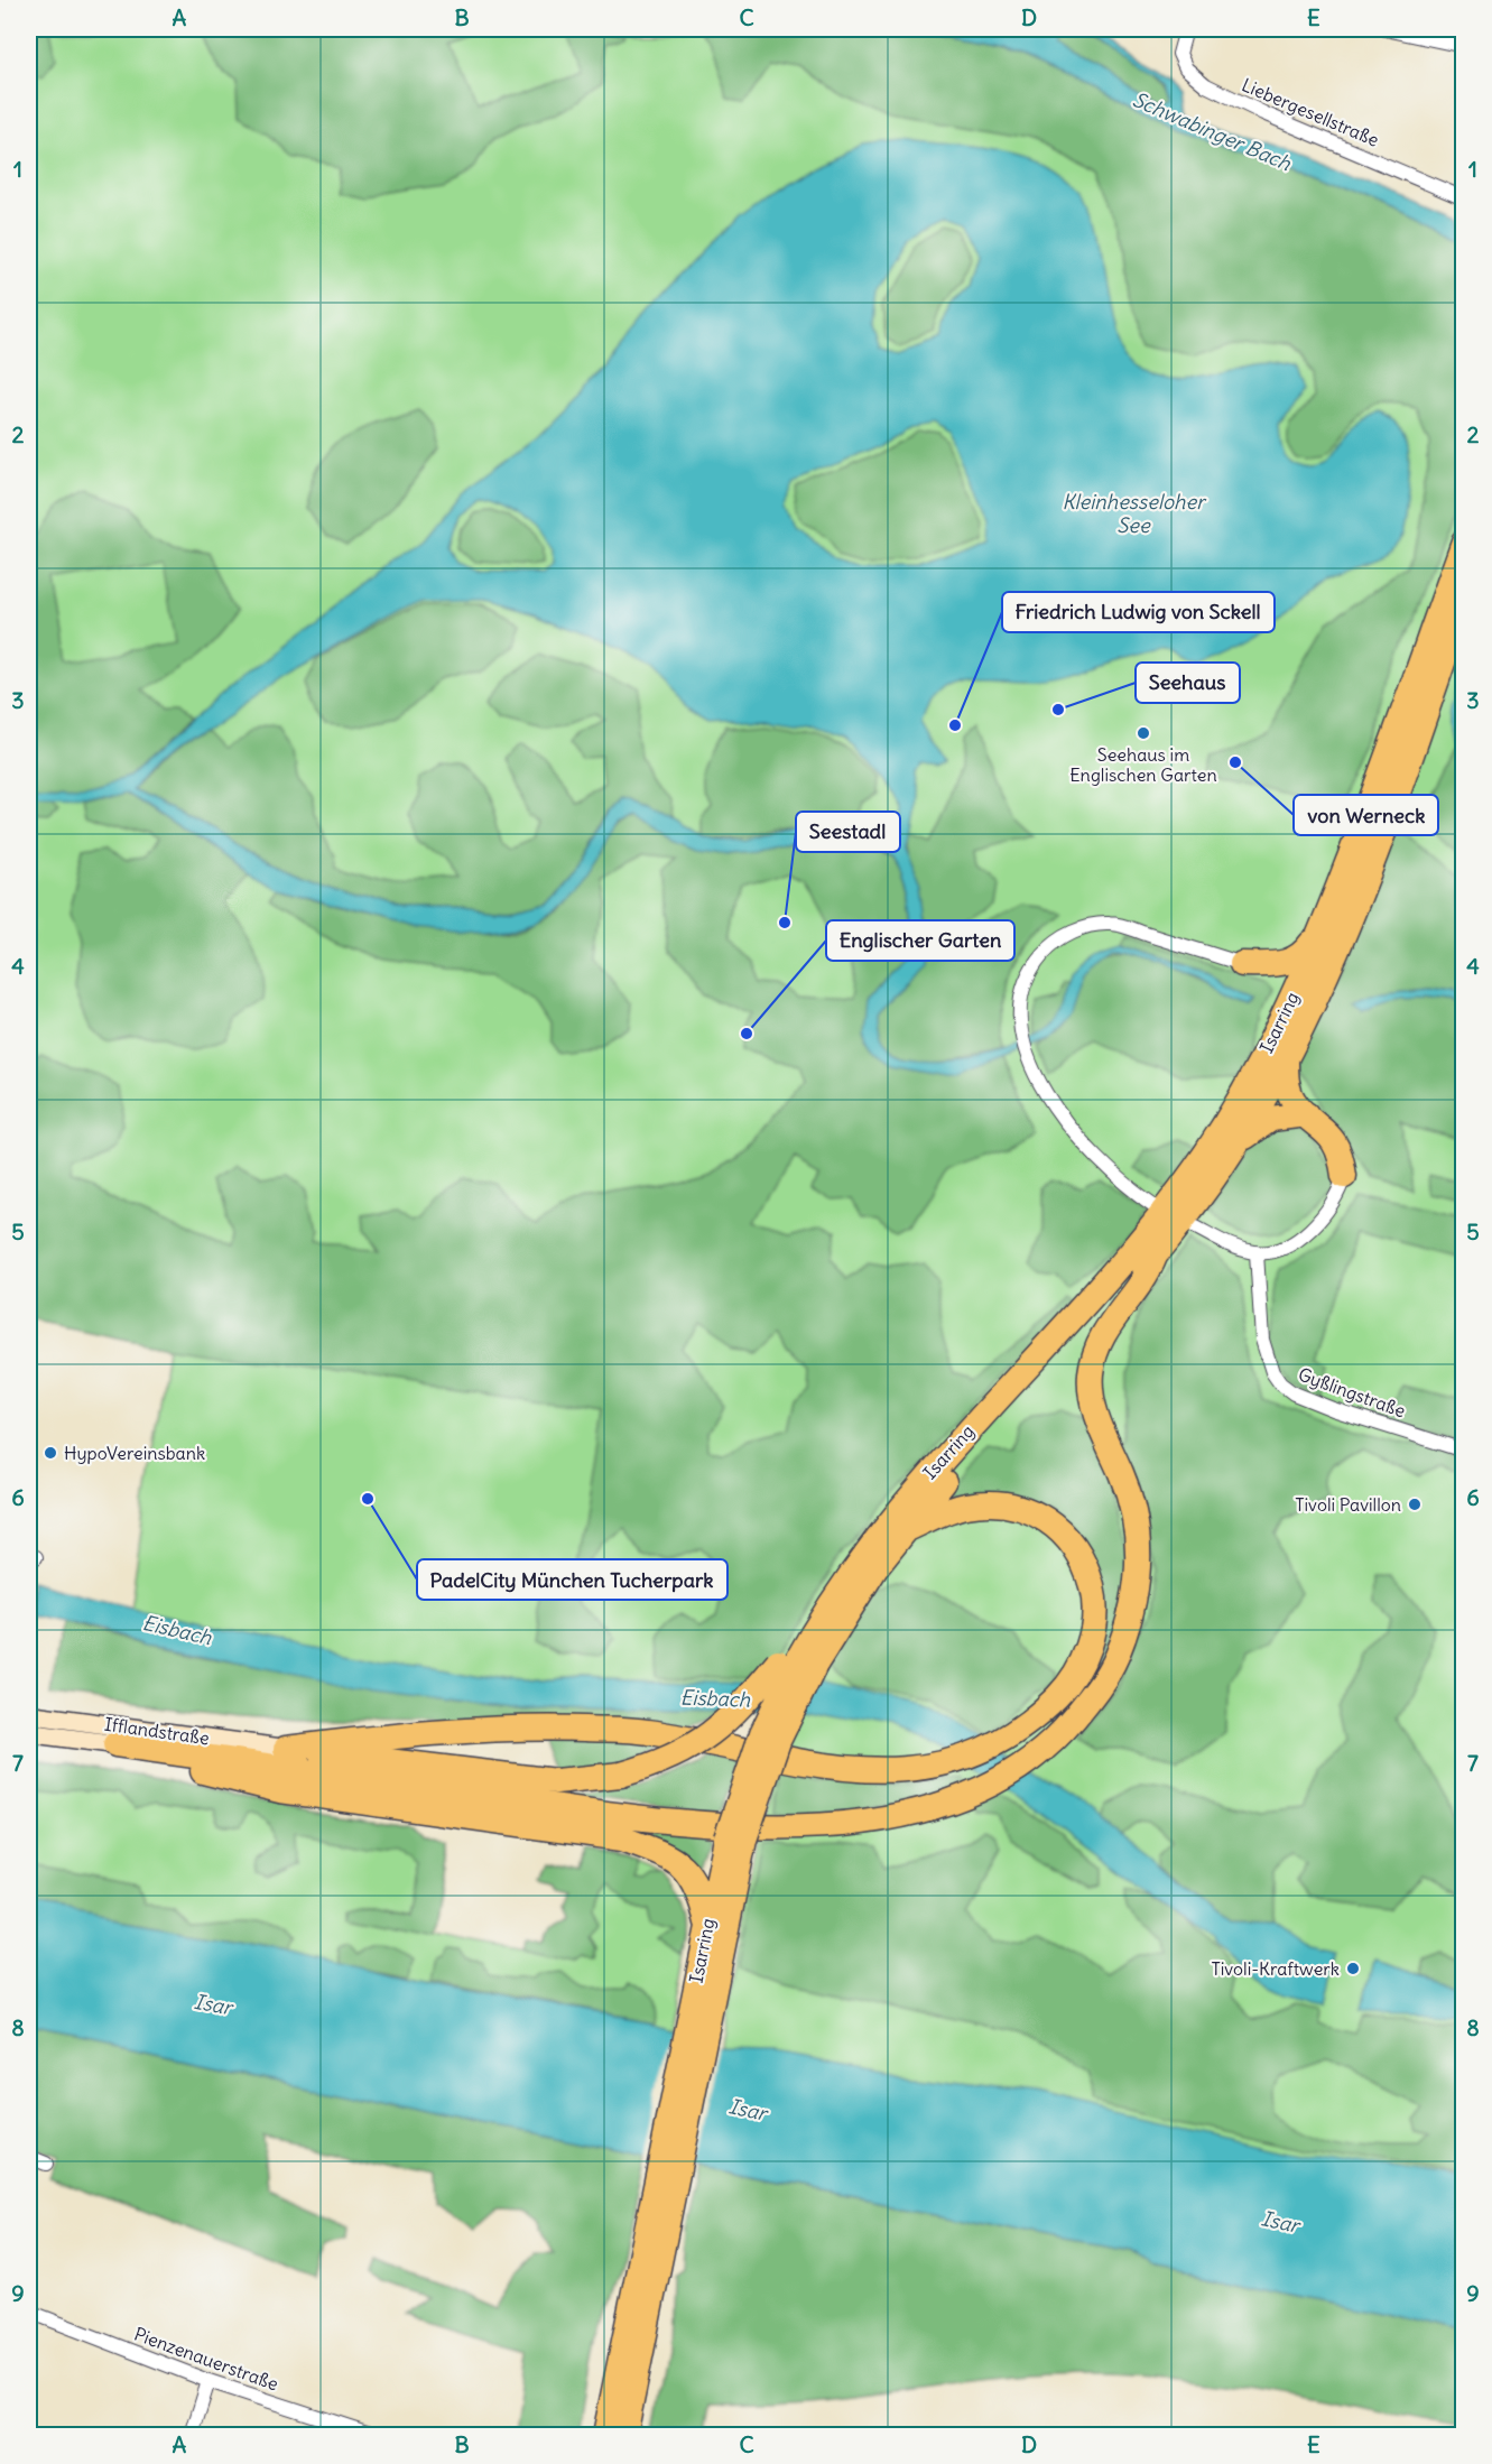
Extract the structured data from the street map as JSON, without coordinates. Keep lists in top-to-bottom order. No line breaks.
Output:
{"streets":{"highway":["Isarring"],"main road":["Ifflandstraße"],"street":["Liebergesellstraße","Gyßlingstraße","Pienzenauerstraße"]},"water":["Schwabinger Bach","Kleinhesseloher See","Eisbach","Isar"],"places":["Seehaus","Friedrich Ludwig von Sckell","Seehaus im Englischen Garten","von Werneck","Seestadl","Englischer Garten","HypoVereinsbank","PadelCity München Tucherpark","Tivoli Pavillon","Tivoli-Kraftwerk"],"grid":{"columns":["A","B","C","D","E"],"rows":["1","2","3","4","5","6","7","8","9"]}}
